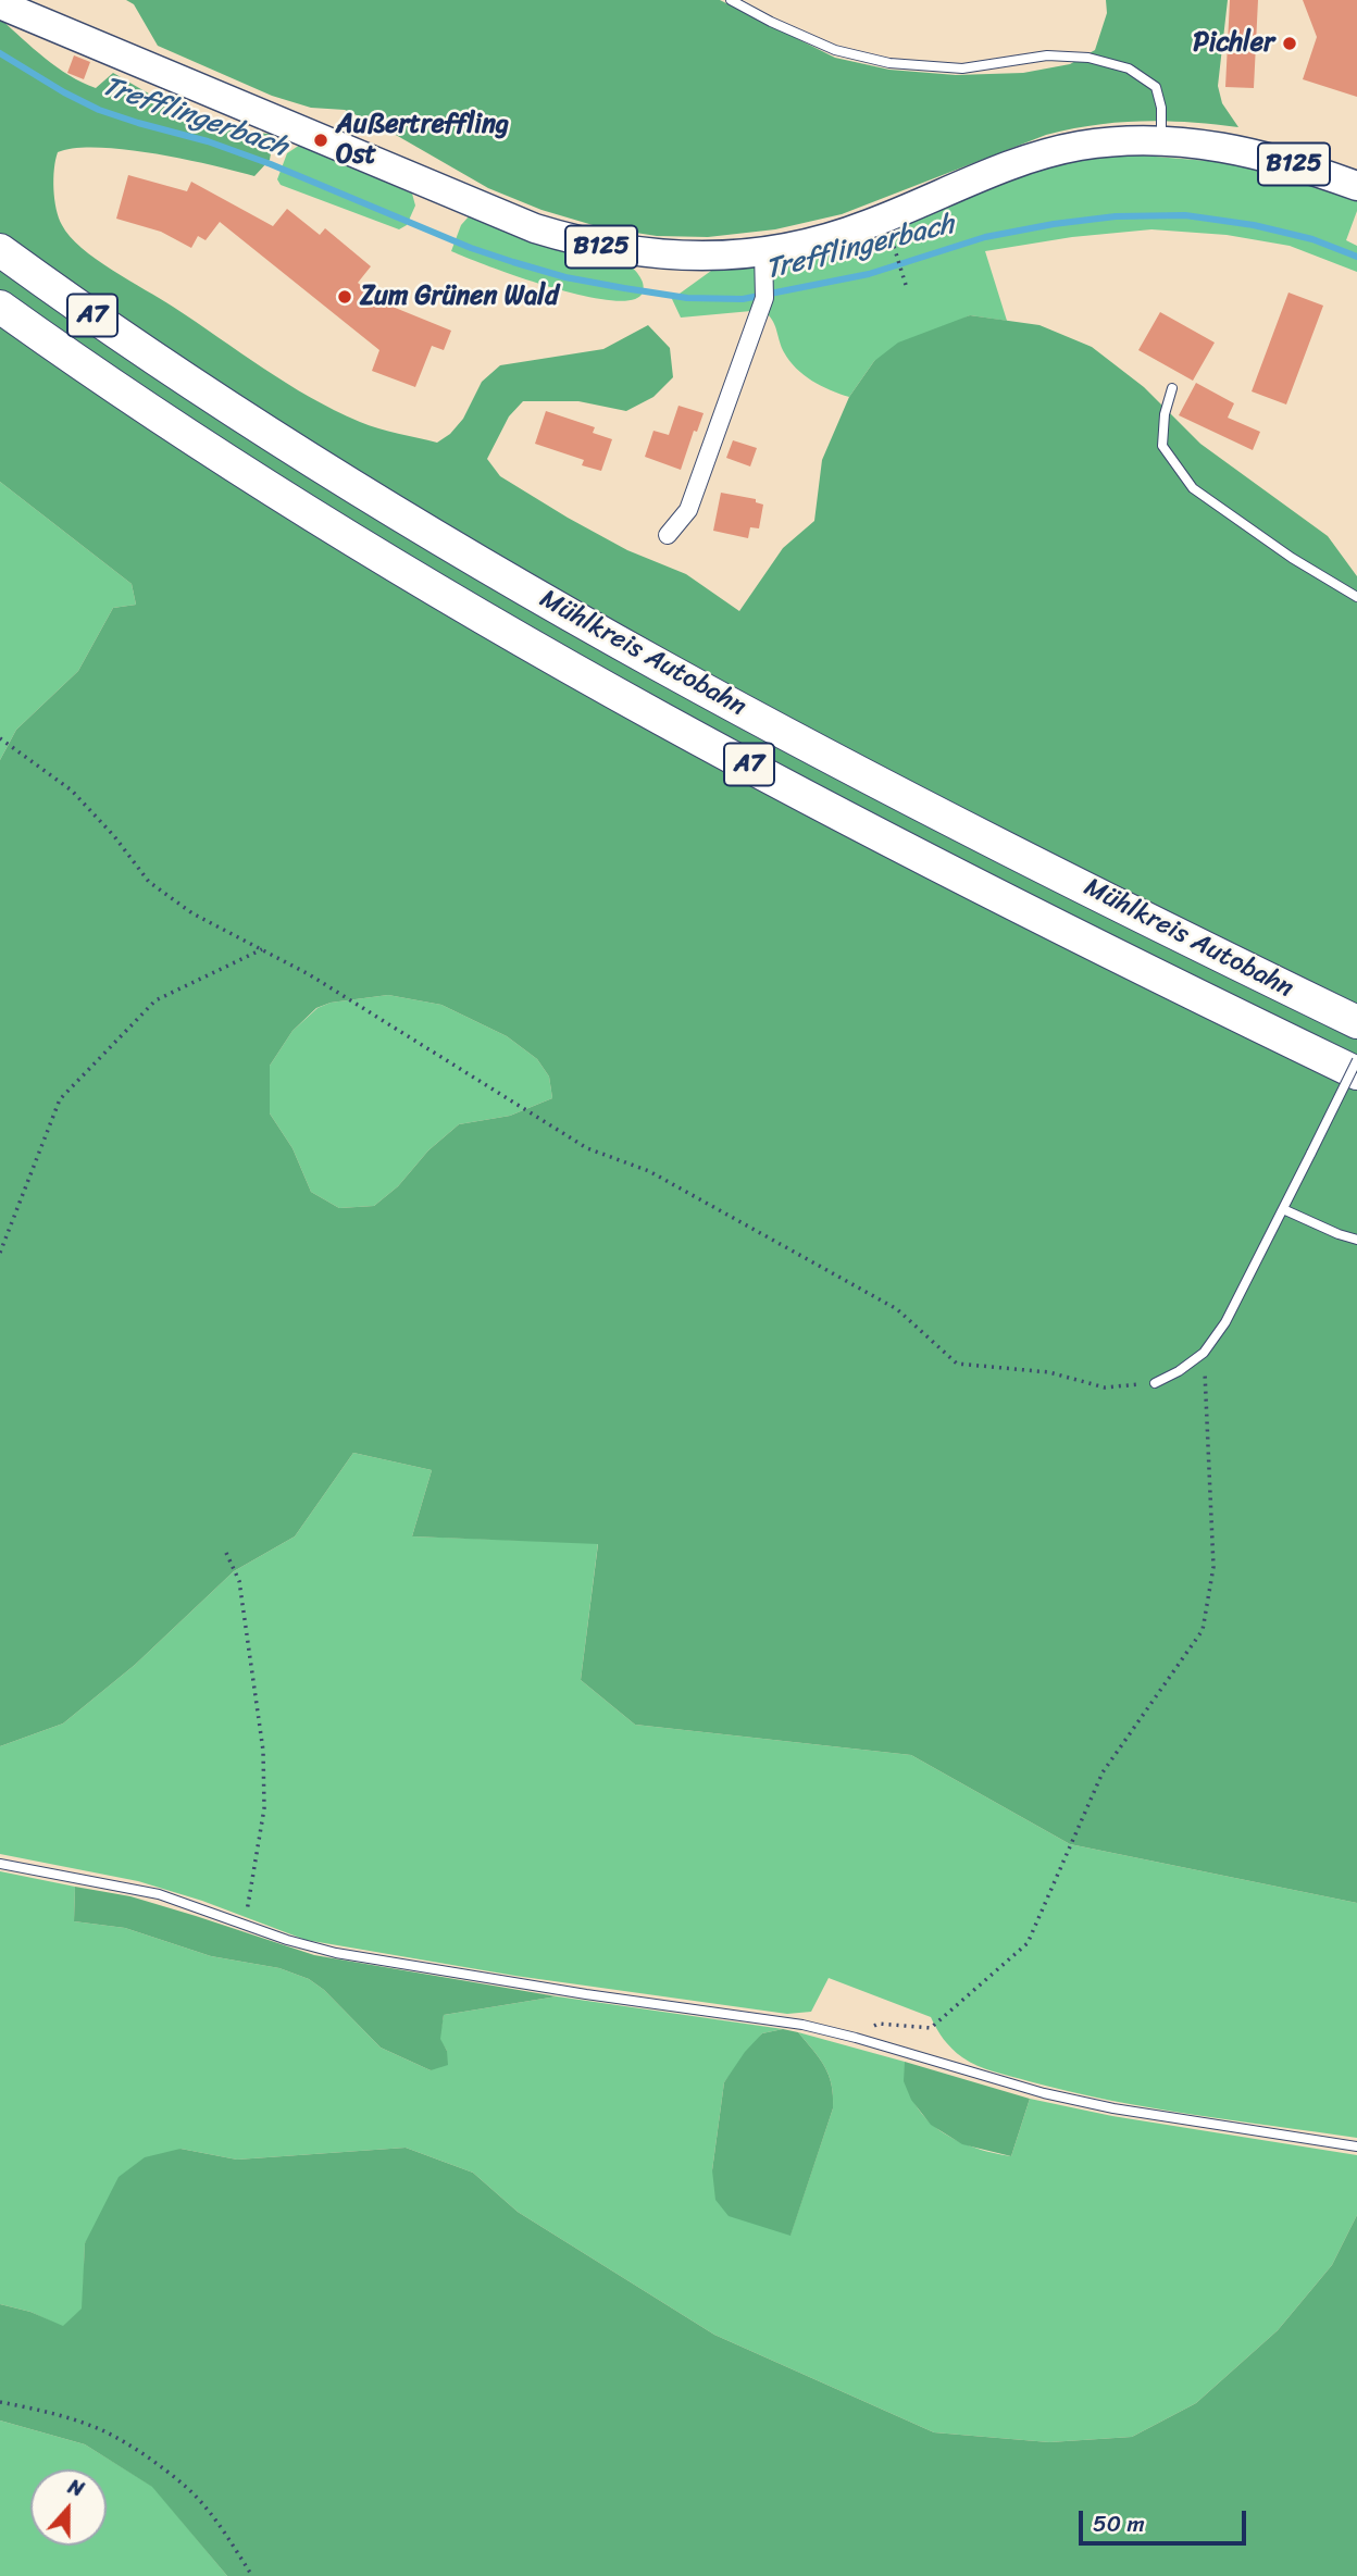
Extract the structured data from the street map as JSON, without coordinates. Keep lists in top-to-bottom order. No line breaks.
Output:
{"streets":{"highway":["A7","Mühlkreis Autobahn"],"main road":["B125"]},"water":["Trefflingerbach"],"places":["Pichler","Außertreffling Ost","Zum Grünen Wald"],"scale_bar":"50 m","north":"top"}
